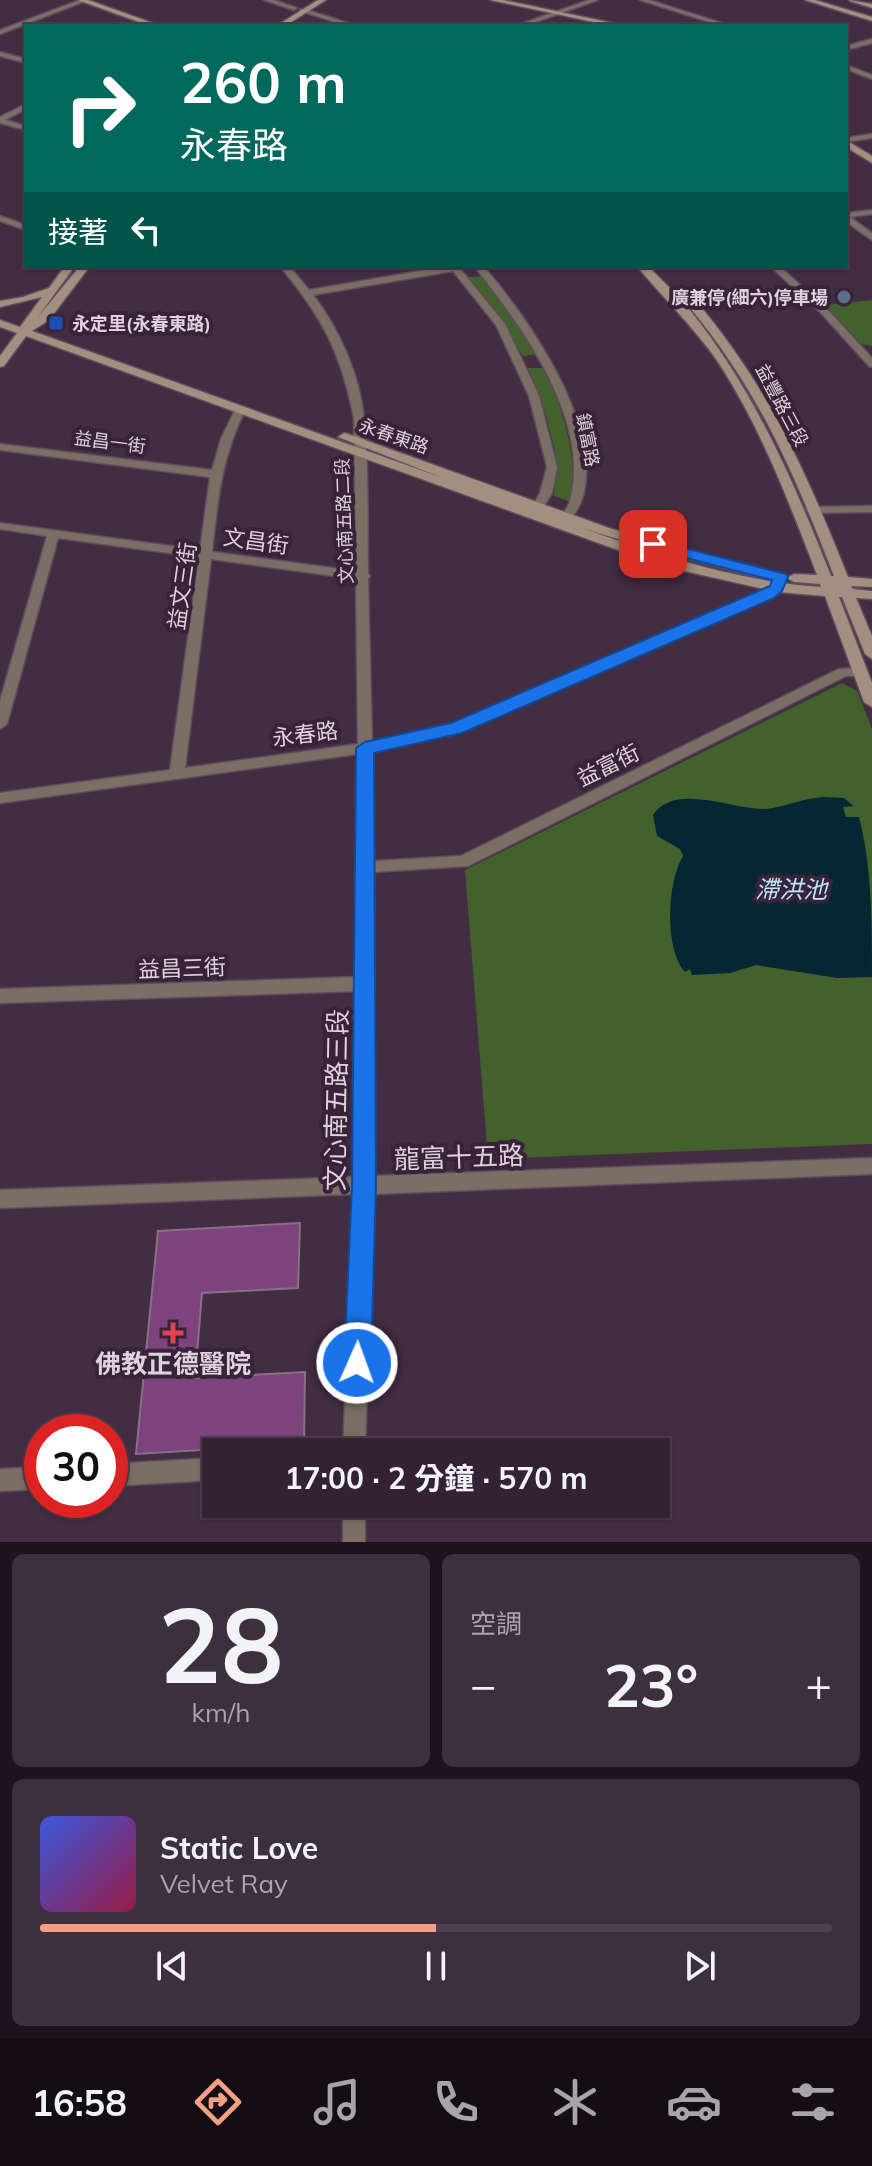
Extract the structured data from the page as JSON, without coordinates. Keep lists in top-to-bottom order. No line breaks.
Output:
{"streets":{"street":["益豐路三段","永春東路","鎮富路","益昌一街","文心南五路二段","文昌街","益文三街","永春路","益富街","益昌三街","文心南五路三段","龍富十五路"]},"crossings":[["益豐路三段","益富街"],["永春東路","鎮富路"],["永春東路","文心南五路二段"],["永春東路","益文三街"],["永春東路","永春路"],["益昌一街","益文三街"],["文心南五路二段","文昌街"],["文心南五路二段","永春路"],["文心南五路二段","文心南五路三段"],["文昌街","益文三街"],["益文三街","永春路"],["永春路","文心南五路三段"],["益富街","文心南五路三段"],["益昌三街","文心南五路三段"],["文心南五路三段","龍富十五路"]],"water":["滯洪池"],"places":{"other":["廣兼停(細六)停車場"],"transit":["永定里(永春東路)"],"health":["佛教正德醫院"]},"page":{"turn":["260 m","永春路"],"then":"接著","limit":"30","trip":"17:00 · 2 分鐘 · 570 m","tile":[["28","km/h"],"空調"],"heat":["−","23°","+"],"song":["Static Love","Velvet Ray"],"tabs":"16:58"}}
